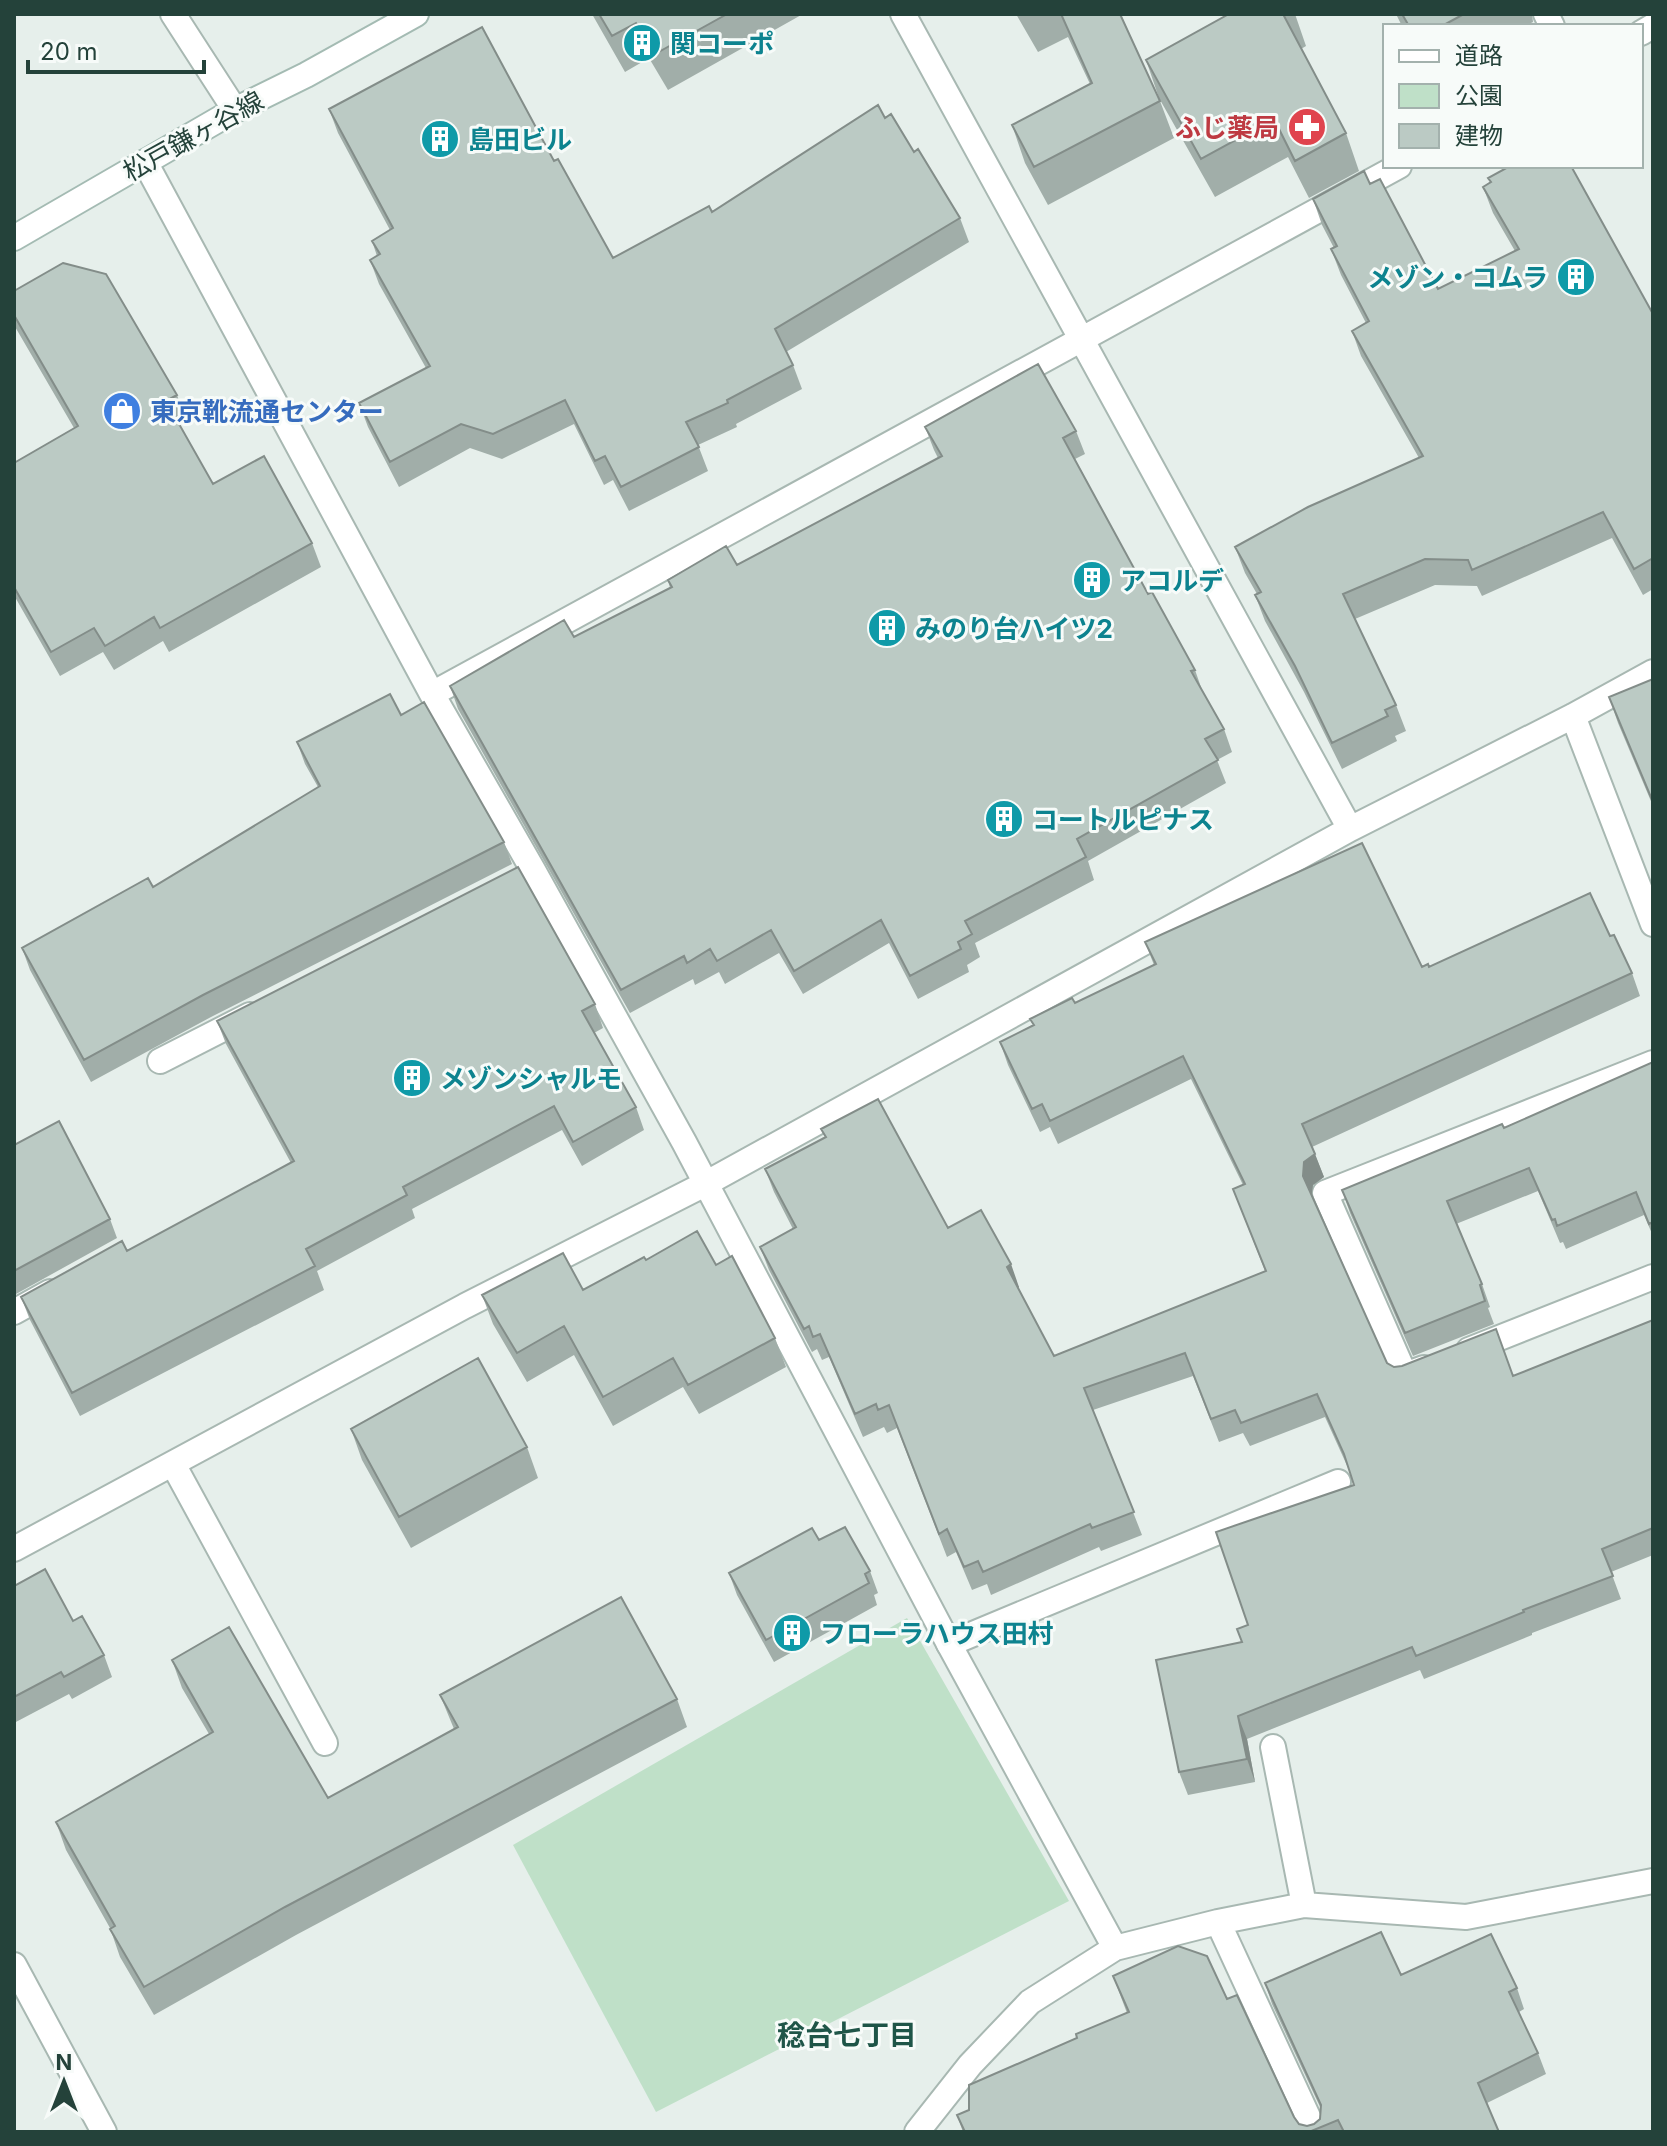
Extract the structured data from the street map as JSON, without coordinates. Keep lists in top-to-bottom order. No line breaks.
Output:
{"streets":{"street":["松戸鎌ヶ谷線"]},"districts":["稔台七丁目"],"places":{"building":["関コーポ","島田ビル","メゾン・コムラ","アコルデ","みのり台ハイツ2","コートルピナス","メゾンシャルモ","フローラハウス田村"],"pharmacy":["ふじ薬局"],"shop":["東京靴流通センター"]},"legend":["道路","公園","建物"],"scale_bar":"20 m","north":"top"}
